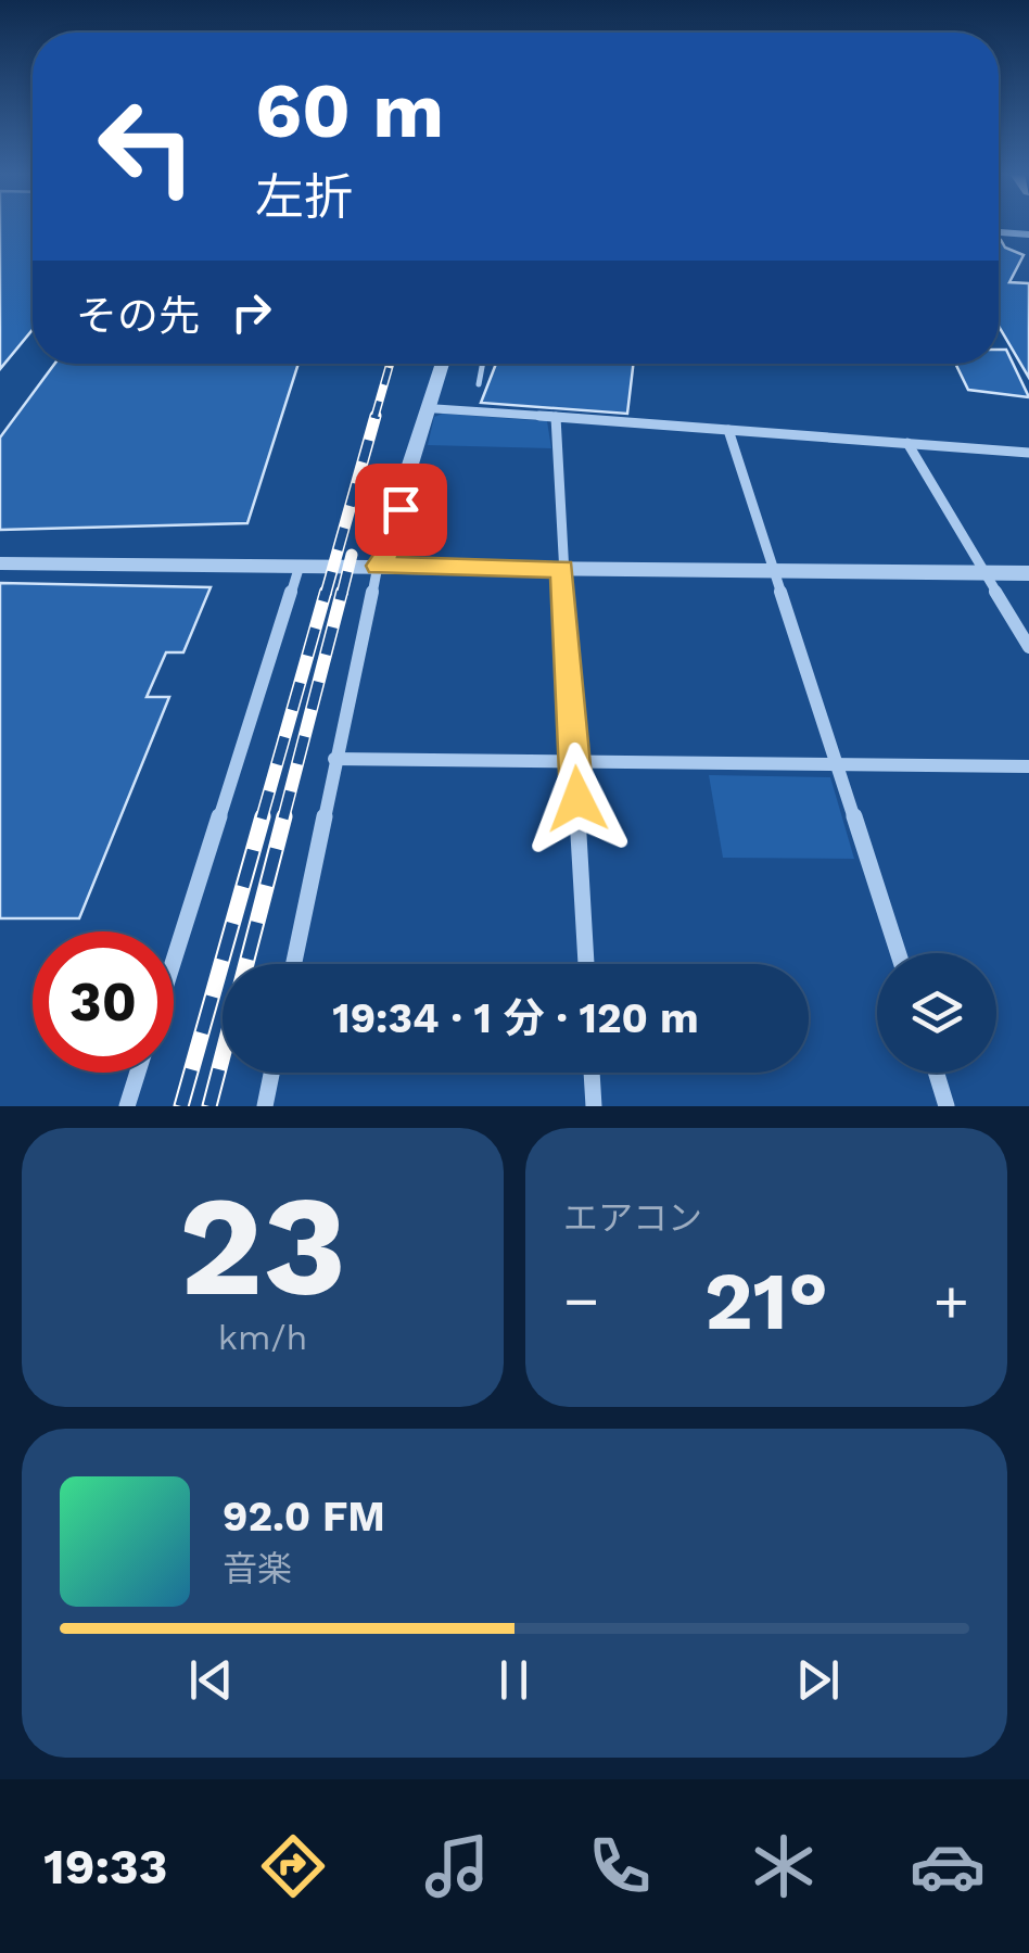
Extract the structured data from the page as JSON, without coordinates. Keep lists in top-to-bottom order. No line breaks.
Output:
{"page":{"turn":["60 m","左折"],"then":"その先","limit":"30","trip":"19:34 · 1 分 · 120 m","tile":[["23","km/h"],"エアコン"],"heat":["−","21°","+"],"song":["92.0 FM","音楽"],"tabs":"19:33"}}
